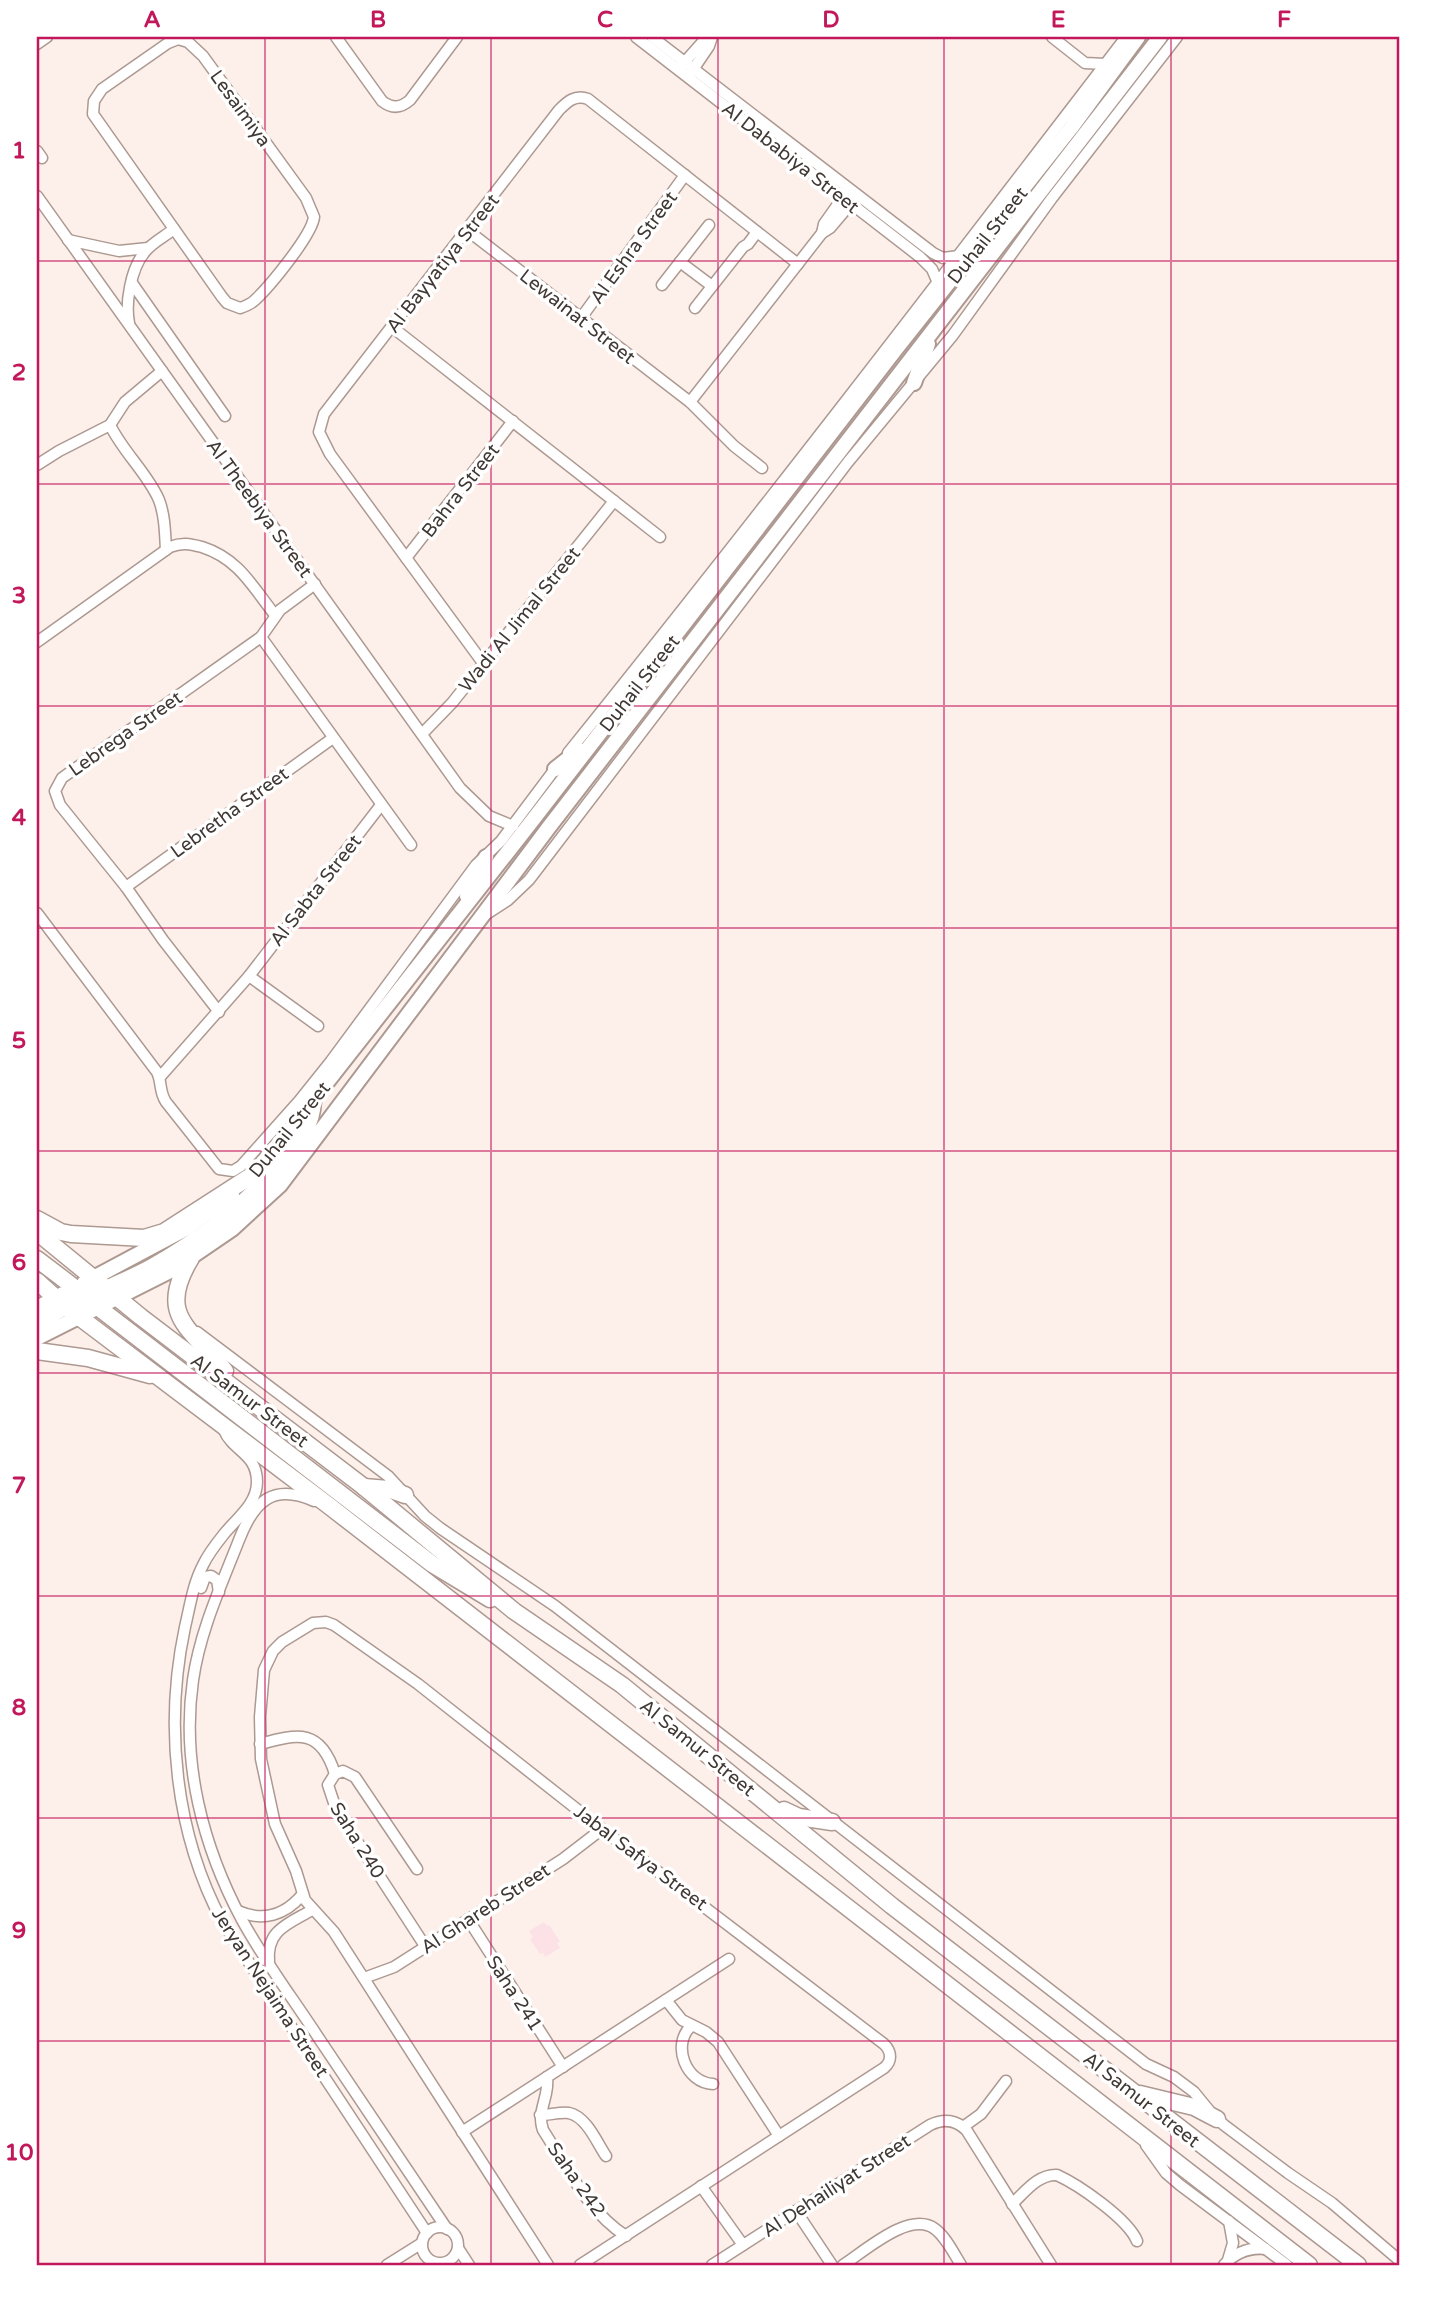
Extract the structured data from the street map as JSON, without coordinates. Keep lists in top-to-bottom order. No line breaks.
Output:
{"streets":{"main road":["Duhail Street","Al Samur Street"],"street":["Lesaimiya","Al Dababiya Street","Al Eshra Street","Al Bayyatiya Street","Lewainat Street","Bahra Street","Al Theebiya Street","Wadi Al Jimal Street","Lebrega Street","Lebretha Street","Al Sabta Street","Saha 240","Jabal Safya Street","Al Ghareb Street","Jeryan Nejaima Street","Saha 241","Saha 242","Al Dehailiyat Street"]},"crossings":[["Al Dababiya Street","Duhail Street"],["Duhail Street","Al Theebiya Street"],["Duhail Street","Al Sabta Street"],["Duhail Street","Al Samur Street"],["Al Eshra Street","Al Bayyatiya Street"],["Al Eshra Street","Lewainat Street"],["Al Bayyatiya Street","Lewainat Street"],["Al Bayyatiya Street","Bahra Street"],["Al Bayyatiya Street","Wadi Al Jimal Street"],["Al Theebiya Street","Wadi Al Jimal Street"],["Al Theebiya Street","Lebrega Street"],["Lebrega Street","Lebretha Street"],["Lebrega Street","Al Sabta Street"],["Al Samur Street","Jeryan Nejaima Street"],["Saha 240","Al Ghareb Street"],["Jabal Safya Street","Al Ghareb Street"],["Jabal Safya Street","Saha 242"],["Al Ghareb Street","Saha 241"]],"grid":{"columns":["A","B","C","D","E","F"],"rows":["1","2","3","4","5","6","7","8","9","10"]}}
